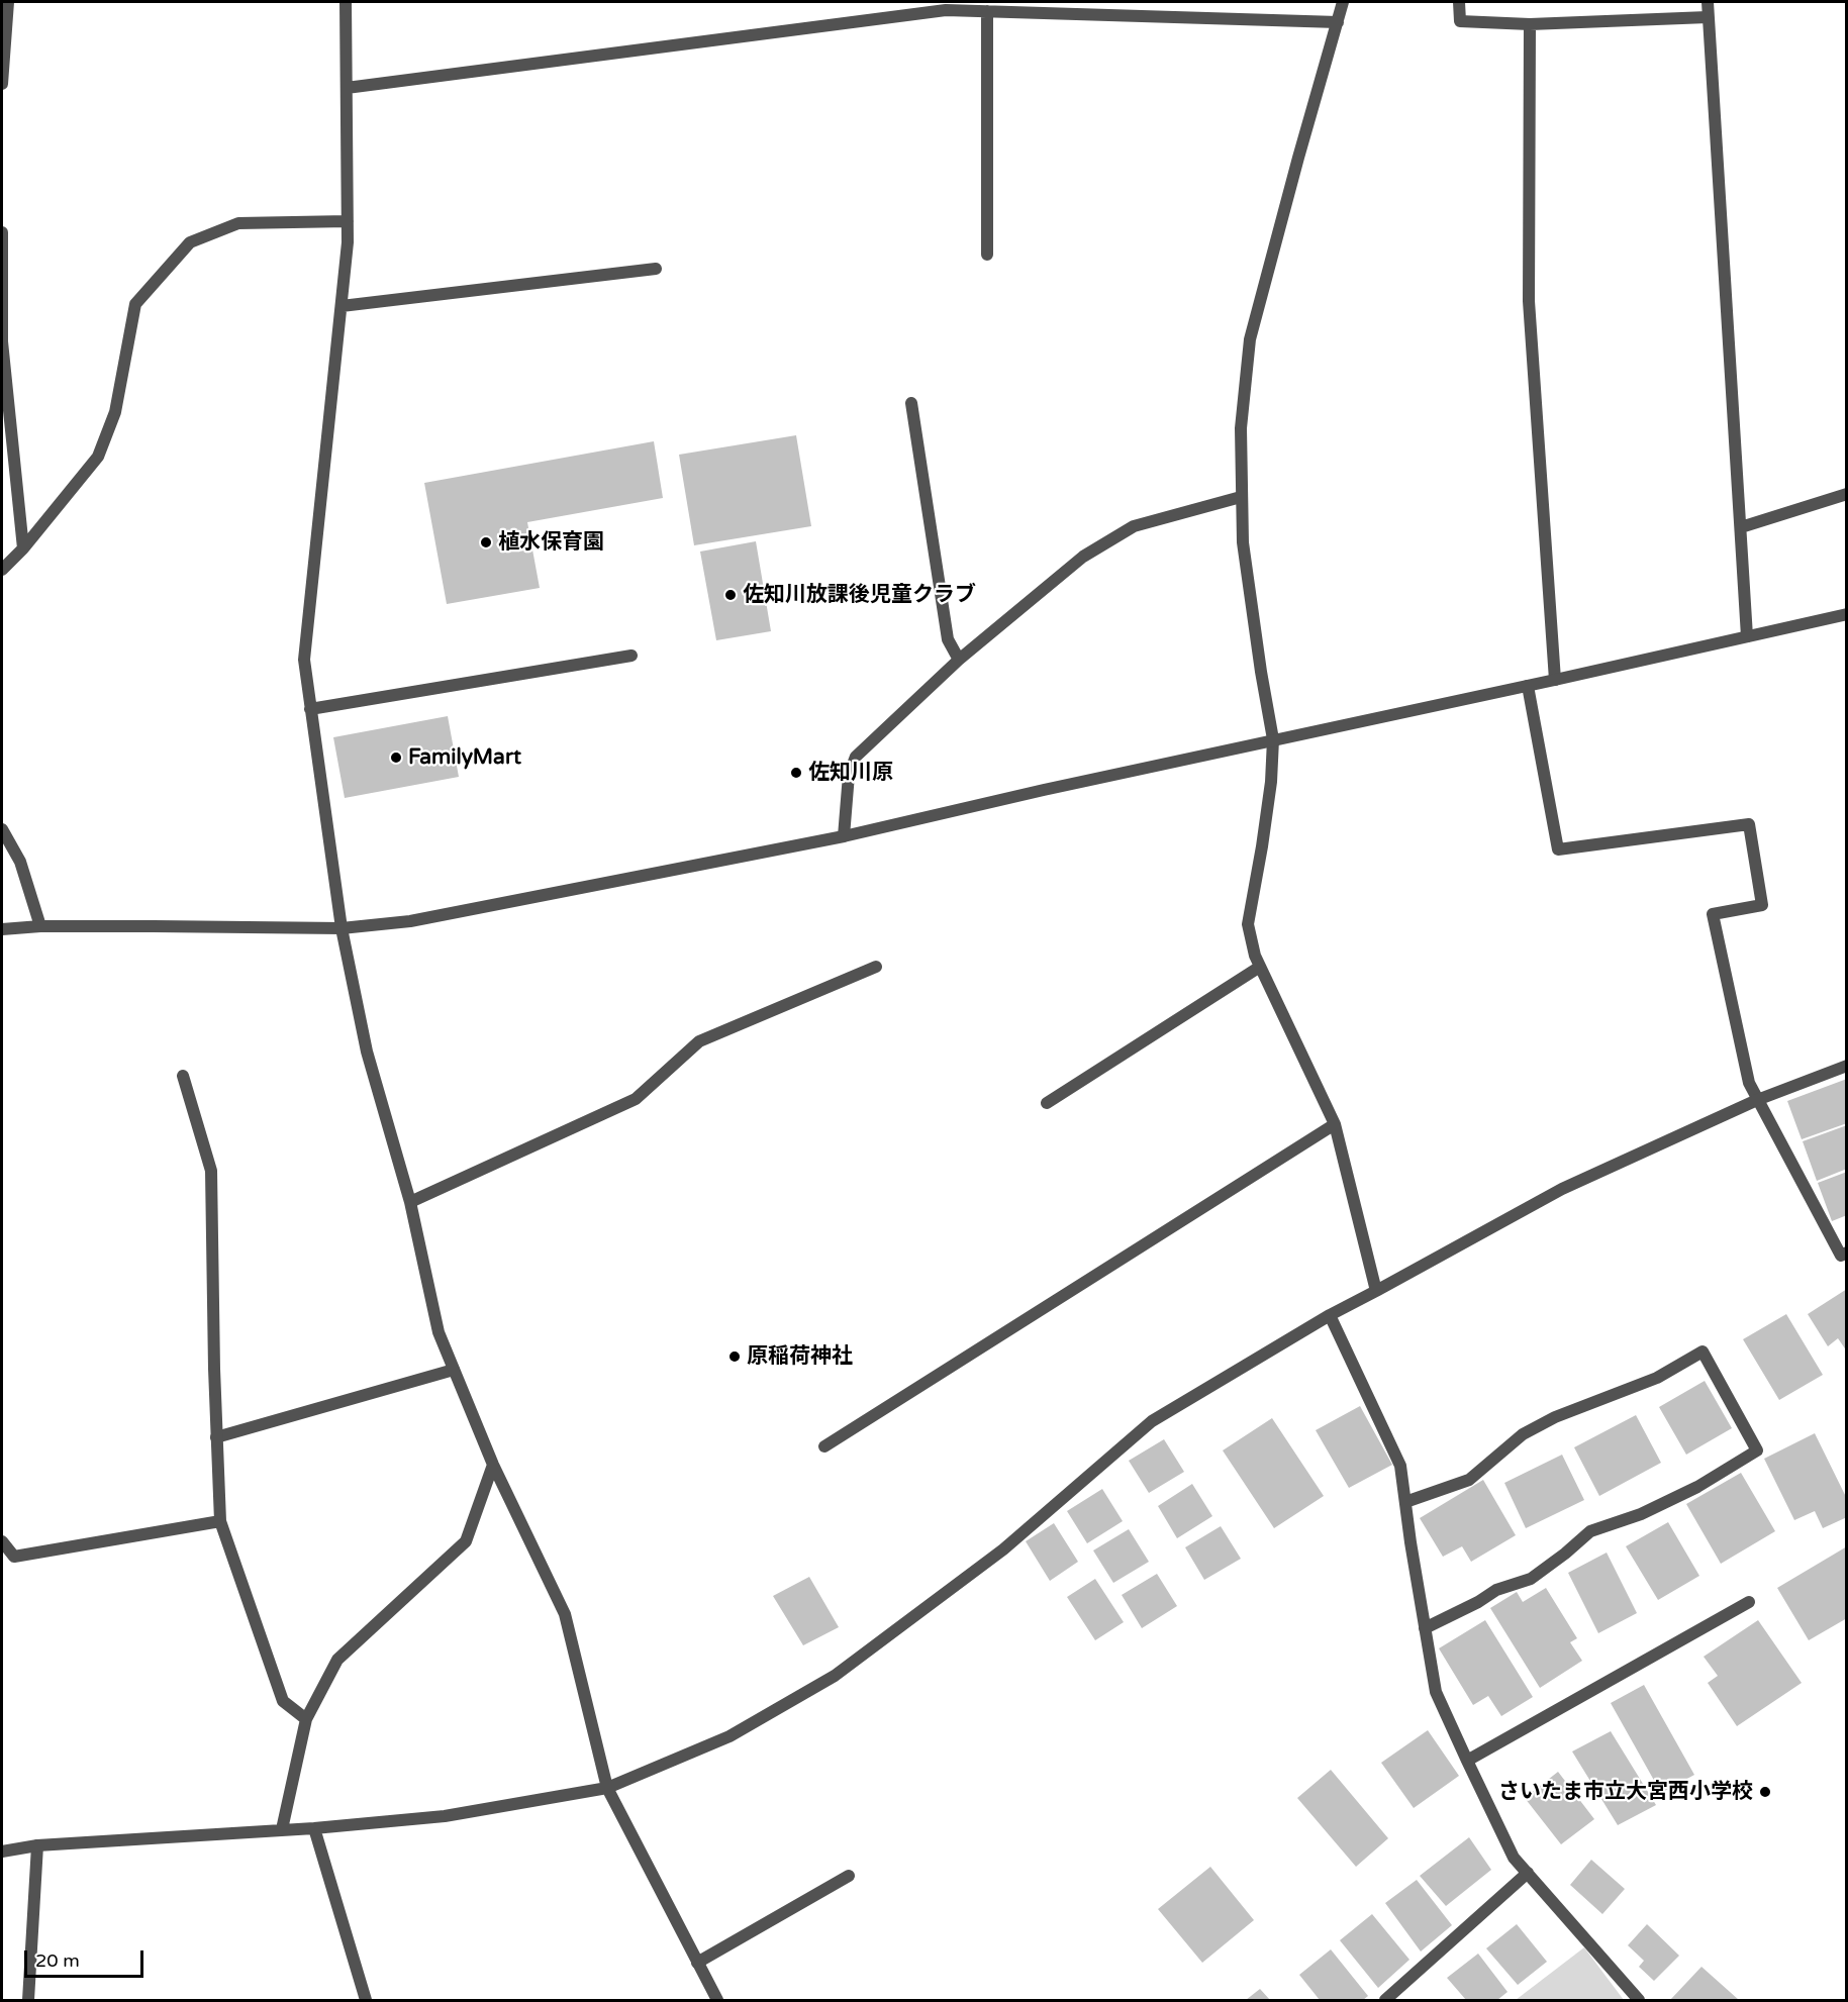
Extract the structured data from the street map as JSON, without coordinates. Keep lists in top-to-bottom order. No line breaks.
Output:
{"places":["植水保育園","佐知川放課後児童クラブ","FamilyMart","佐知川原","原稲荷神社","さいたま市立大宮西小学校"],"scale_bar":"20 m"}
